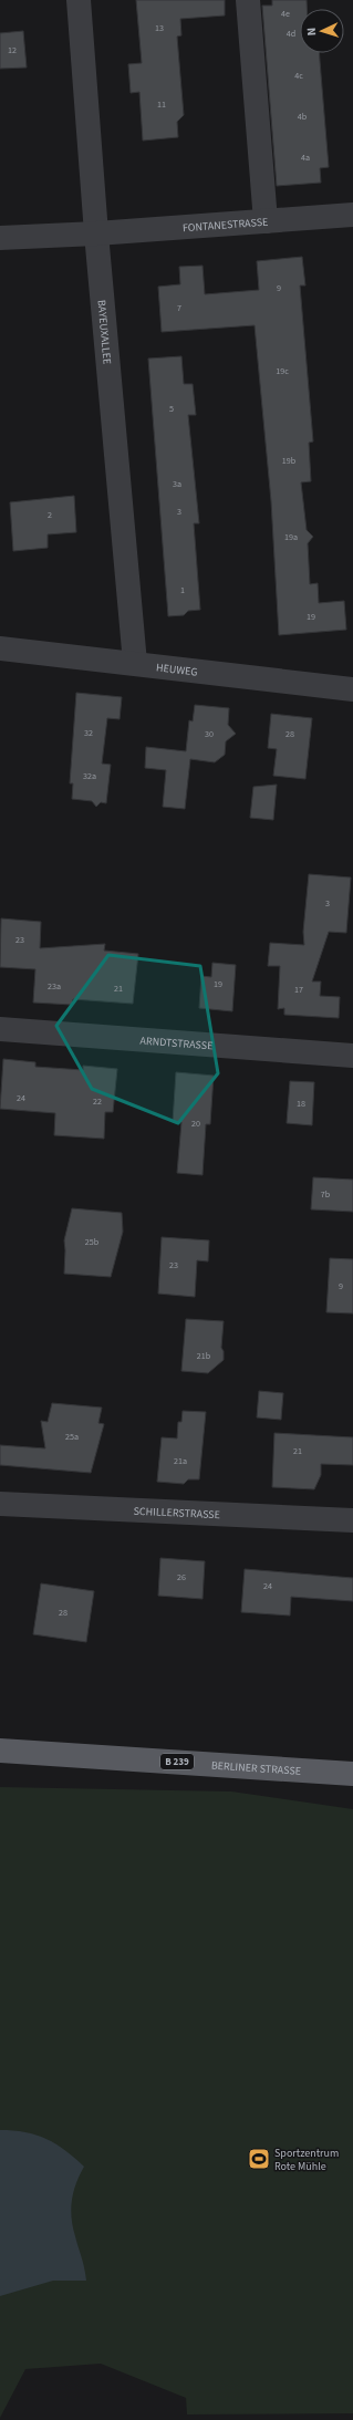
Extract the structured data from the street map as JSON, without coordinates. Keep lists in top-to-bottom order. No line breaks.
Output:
{"streets":{"main road":["B 239","BERLINER STRASSE"],"street":["FONTANESTRASSE","BAYEUXALLEE","HEUWEG","ARNDTSTRASSE","SCHILLERSTRASSE"]},"crossings":[["FONTANESTRASSE","BAYEUXALLEE"],["BAYEUXALLEE","HEUWEG"]],"places":{"sports":["Sportzentrum Rote Mühle"]},"house_numbers":["4e","13","4d","12","4c","11","4b","4a","9","7","19c","5","19b","3a","3","2","19a","1","19","32","30","28","32a","3","23","19","23a","21","17","24","22","18","20","7b","25b","23","9","21b","25a","21","21a","26","24","28"],"north":"left"}
